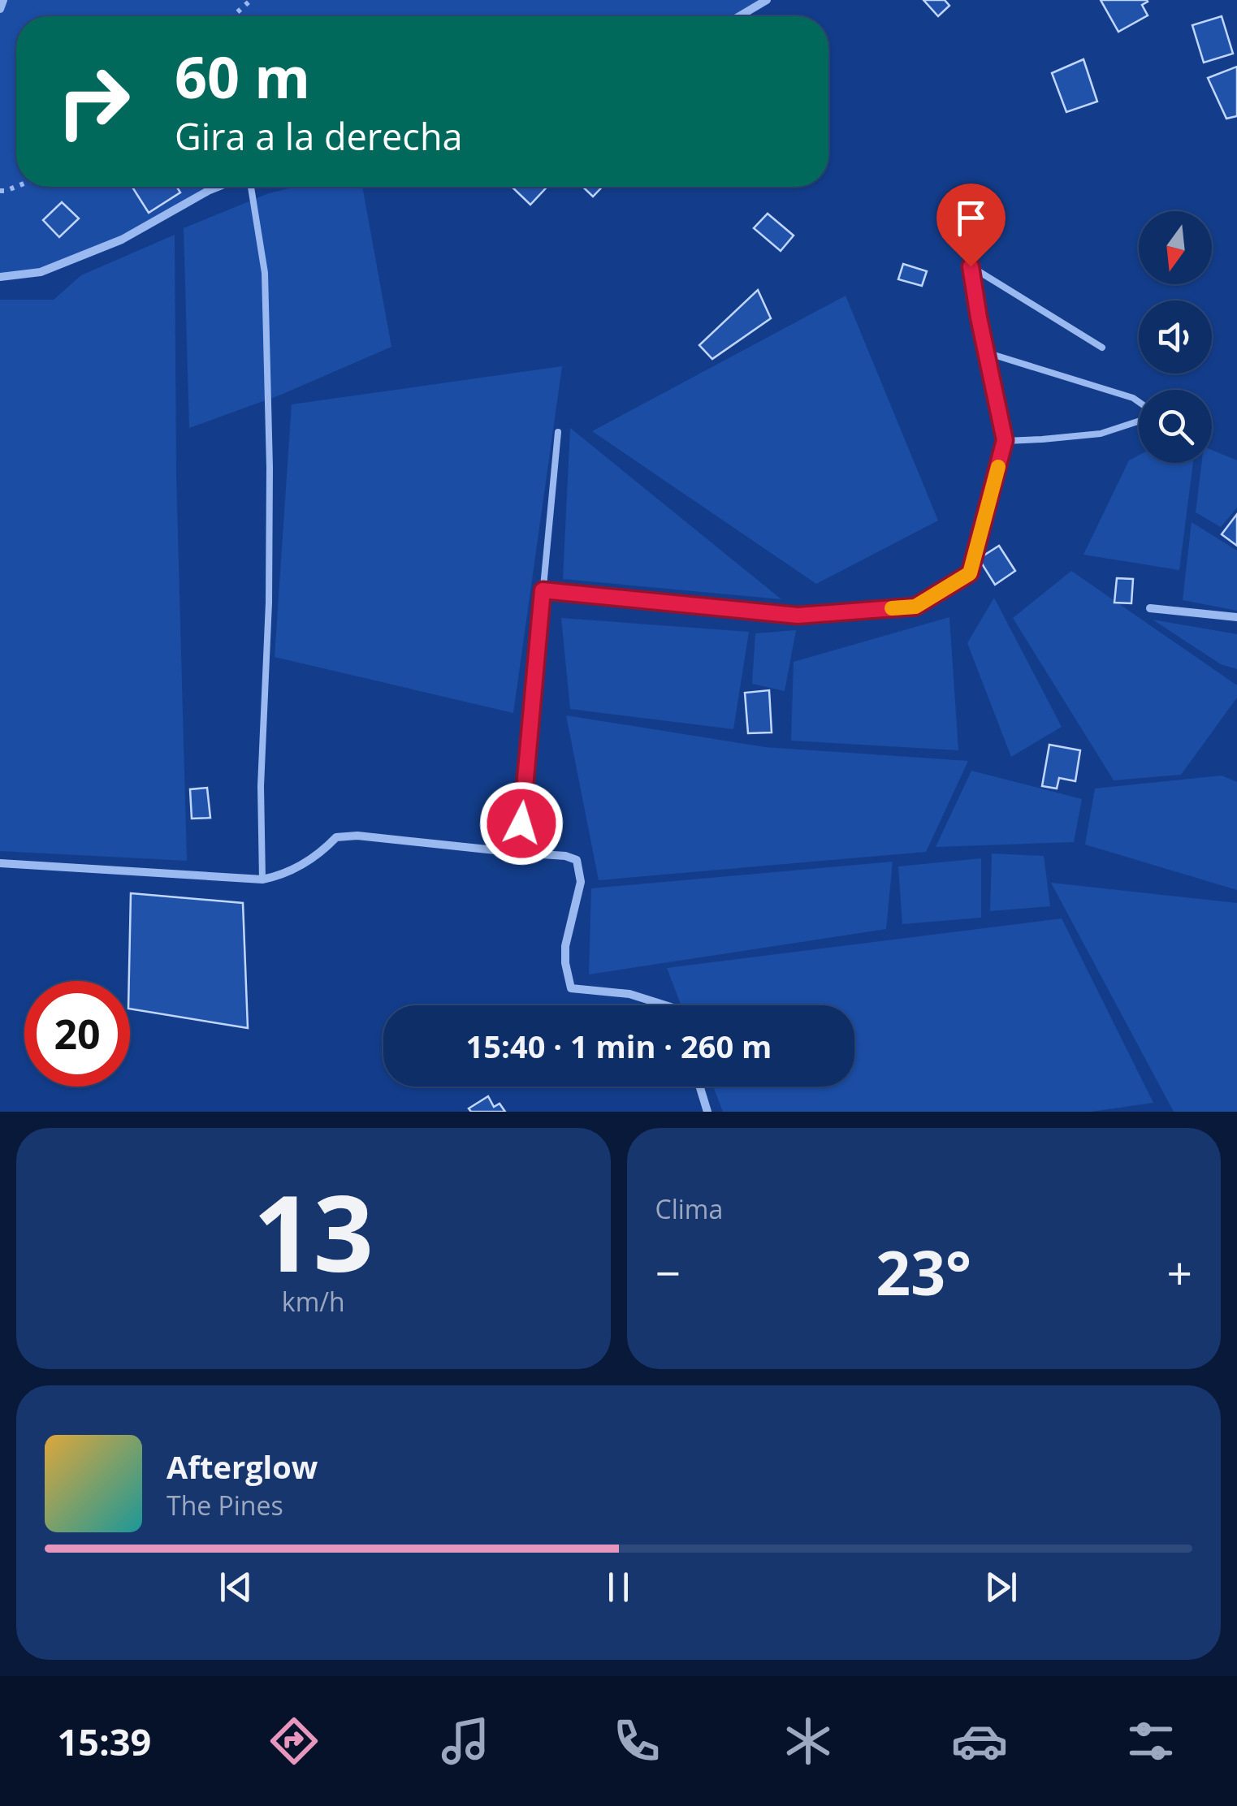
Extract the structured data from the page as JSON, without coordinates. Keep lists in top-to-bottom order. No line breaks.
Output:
{"north":"bottom","page":{"turn":["60 m","Gira a la derecha"],"limit":"20","trip":"15:40 · 1 min · 260 m","tile":[["13","km/h"],"Clima"],"heat":["−","23°","+"],"song":["Afterglow","The Pines"],"tabs":"15:39"}}
